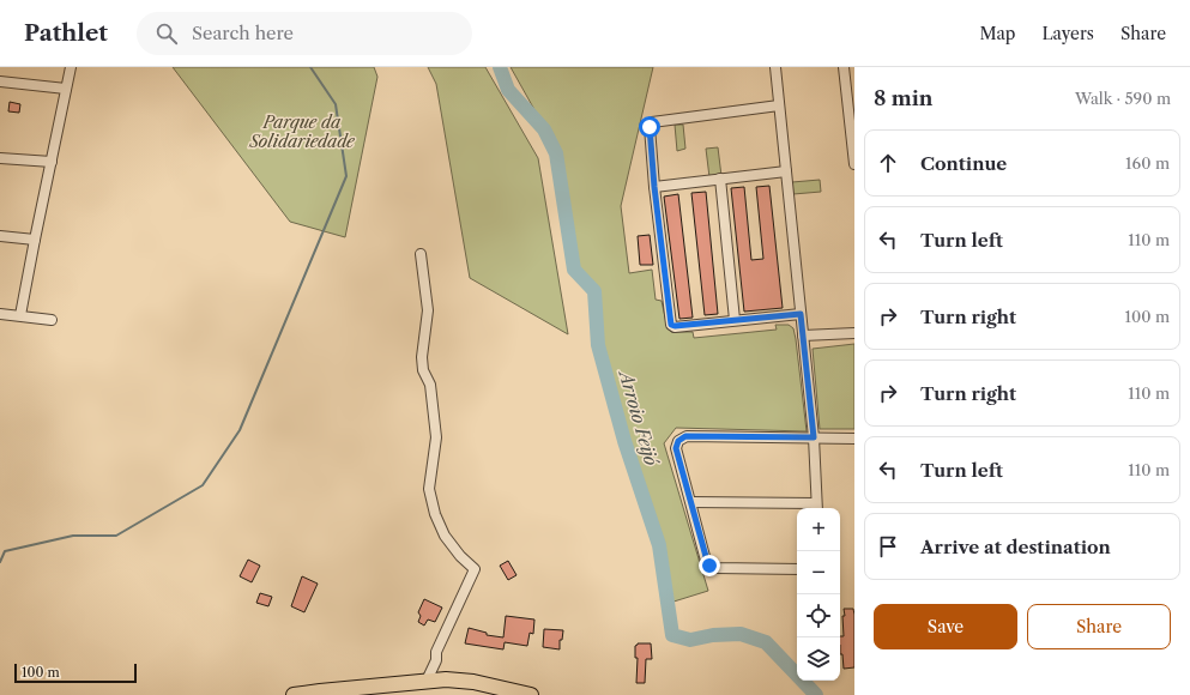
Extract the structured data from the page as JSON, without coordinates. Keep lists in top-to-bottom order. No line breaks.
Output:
{"water":["Arroio Feijó"],"parks":["Parque da Solidariedade"],"scale_bar":"100 m","page":{"header":"Pathlet","search":"Search here","nav":["Map","Layers","Share"],"heading":["8 min","Walk · 590 m"],"list":[["Continue","160 m"],["Turn left","110 m"],["Turn right","100 m"],["Turn right","110 m"],["Turn left","110 m"],"Arrive at destination"],"map_buttons":["+","−"],"buttons":["Save","Share"],"scale":"100 m"}}
